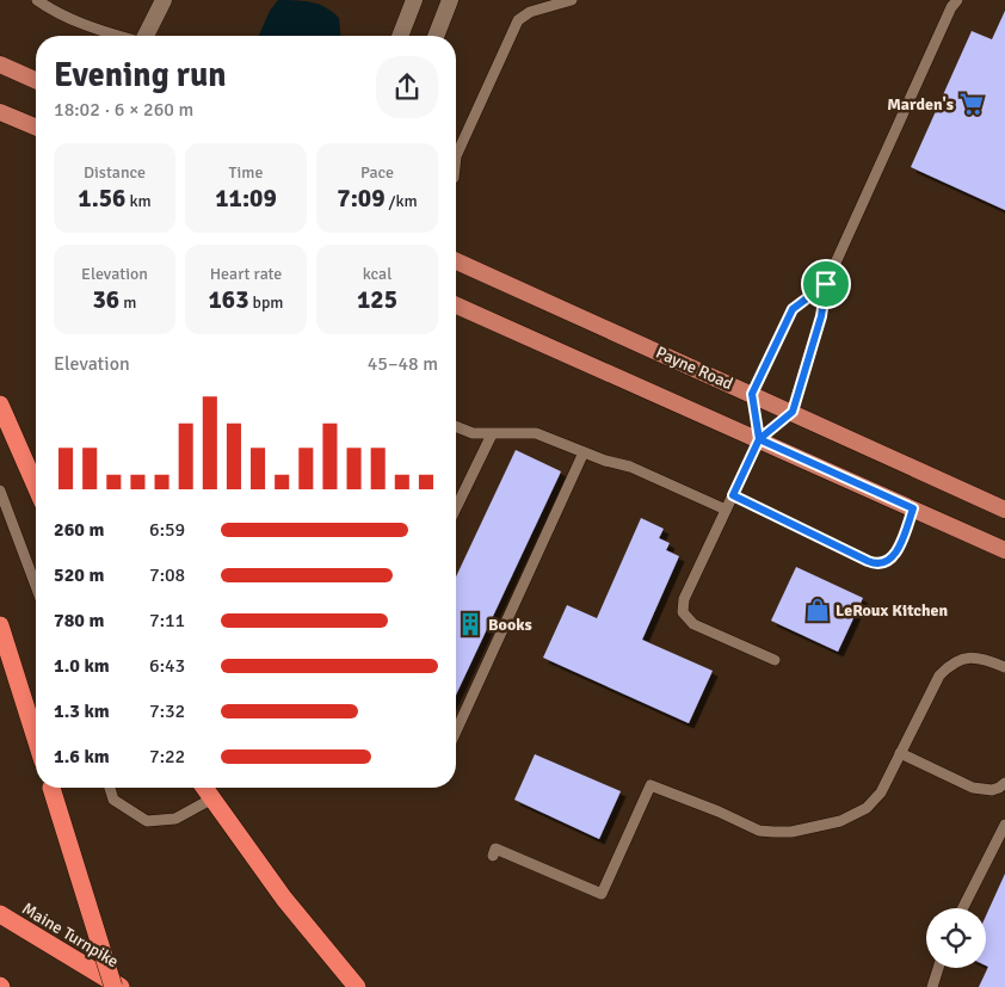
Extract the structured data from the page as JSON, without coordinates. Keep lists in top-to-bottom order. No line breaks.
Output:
{"streets":{"highway":["Maine Turnpike"],"main road":["Payne Road"]},"places":{"supermarket":["Marden's"],"shop":["LeRoux Kitchen"],"building":["Books"]},"page":{"heading":["Evening run","18:02 · 6 × 260 m"],"stats":[["Distance","1.56 km"],["Time","11:09"],["Pace","7:09 /km"],["Elevation","36 m"],["Heart rate","163 bpm"],["kcal","125"]],"chart":["Elevation","45–48 m"],"list":[{"name":"260 m","note":"6:59"},{"name":"520 m","note":"7:08"},{"name":"780 m","note":"7:11"},{"name":"1.0 km","note":"6:43"},{"name":"1.3 km","note":"7:32"},{"name":"1.6 km","note":"7:22"}]}}
